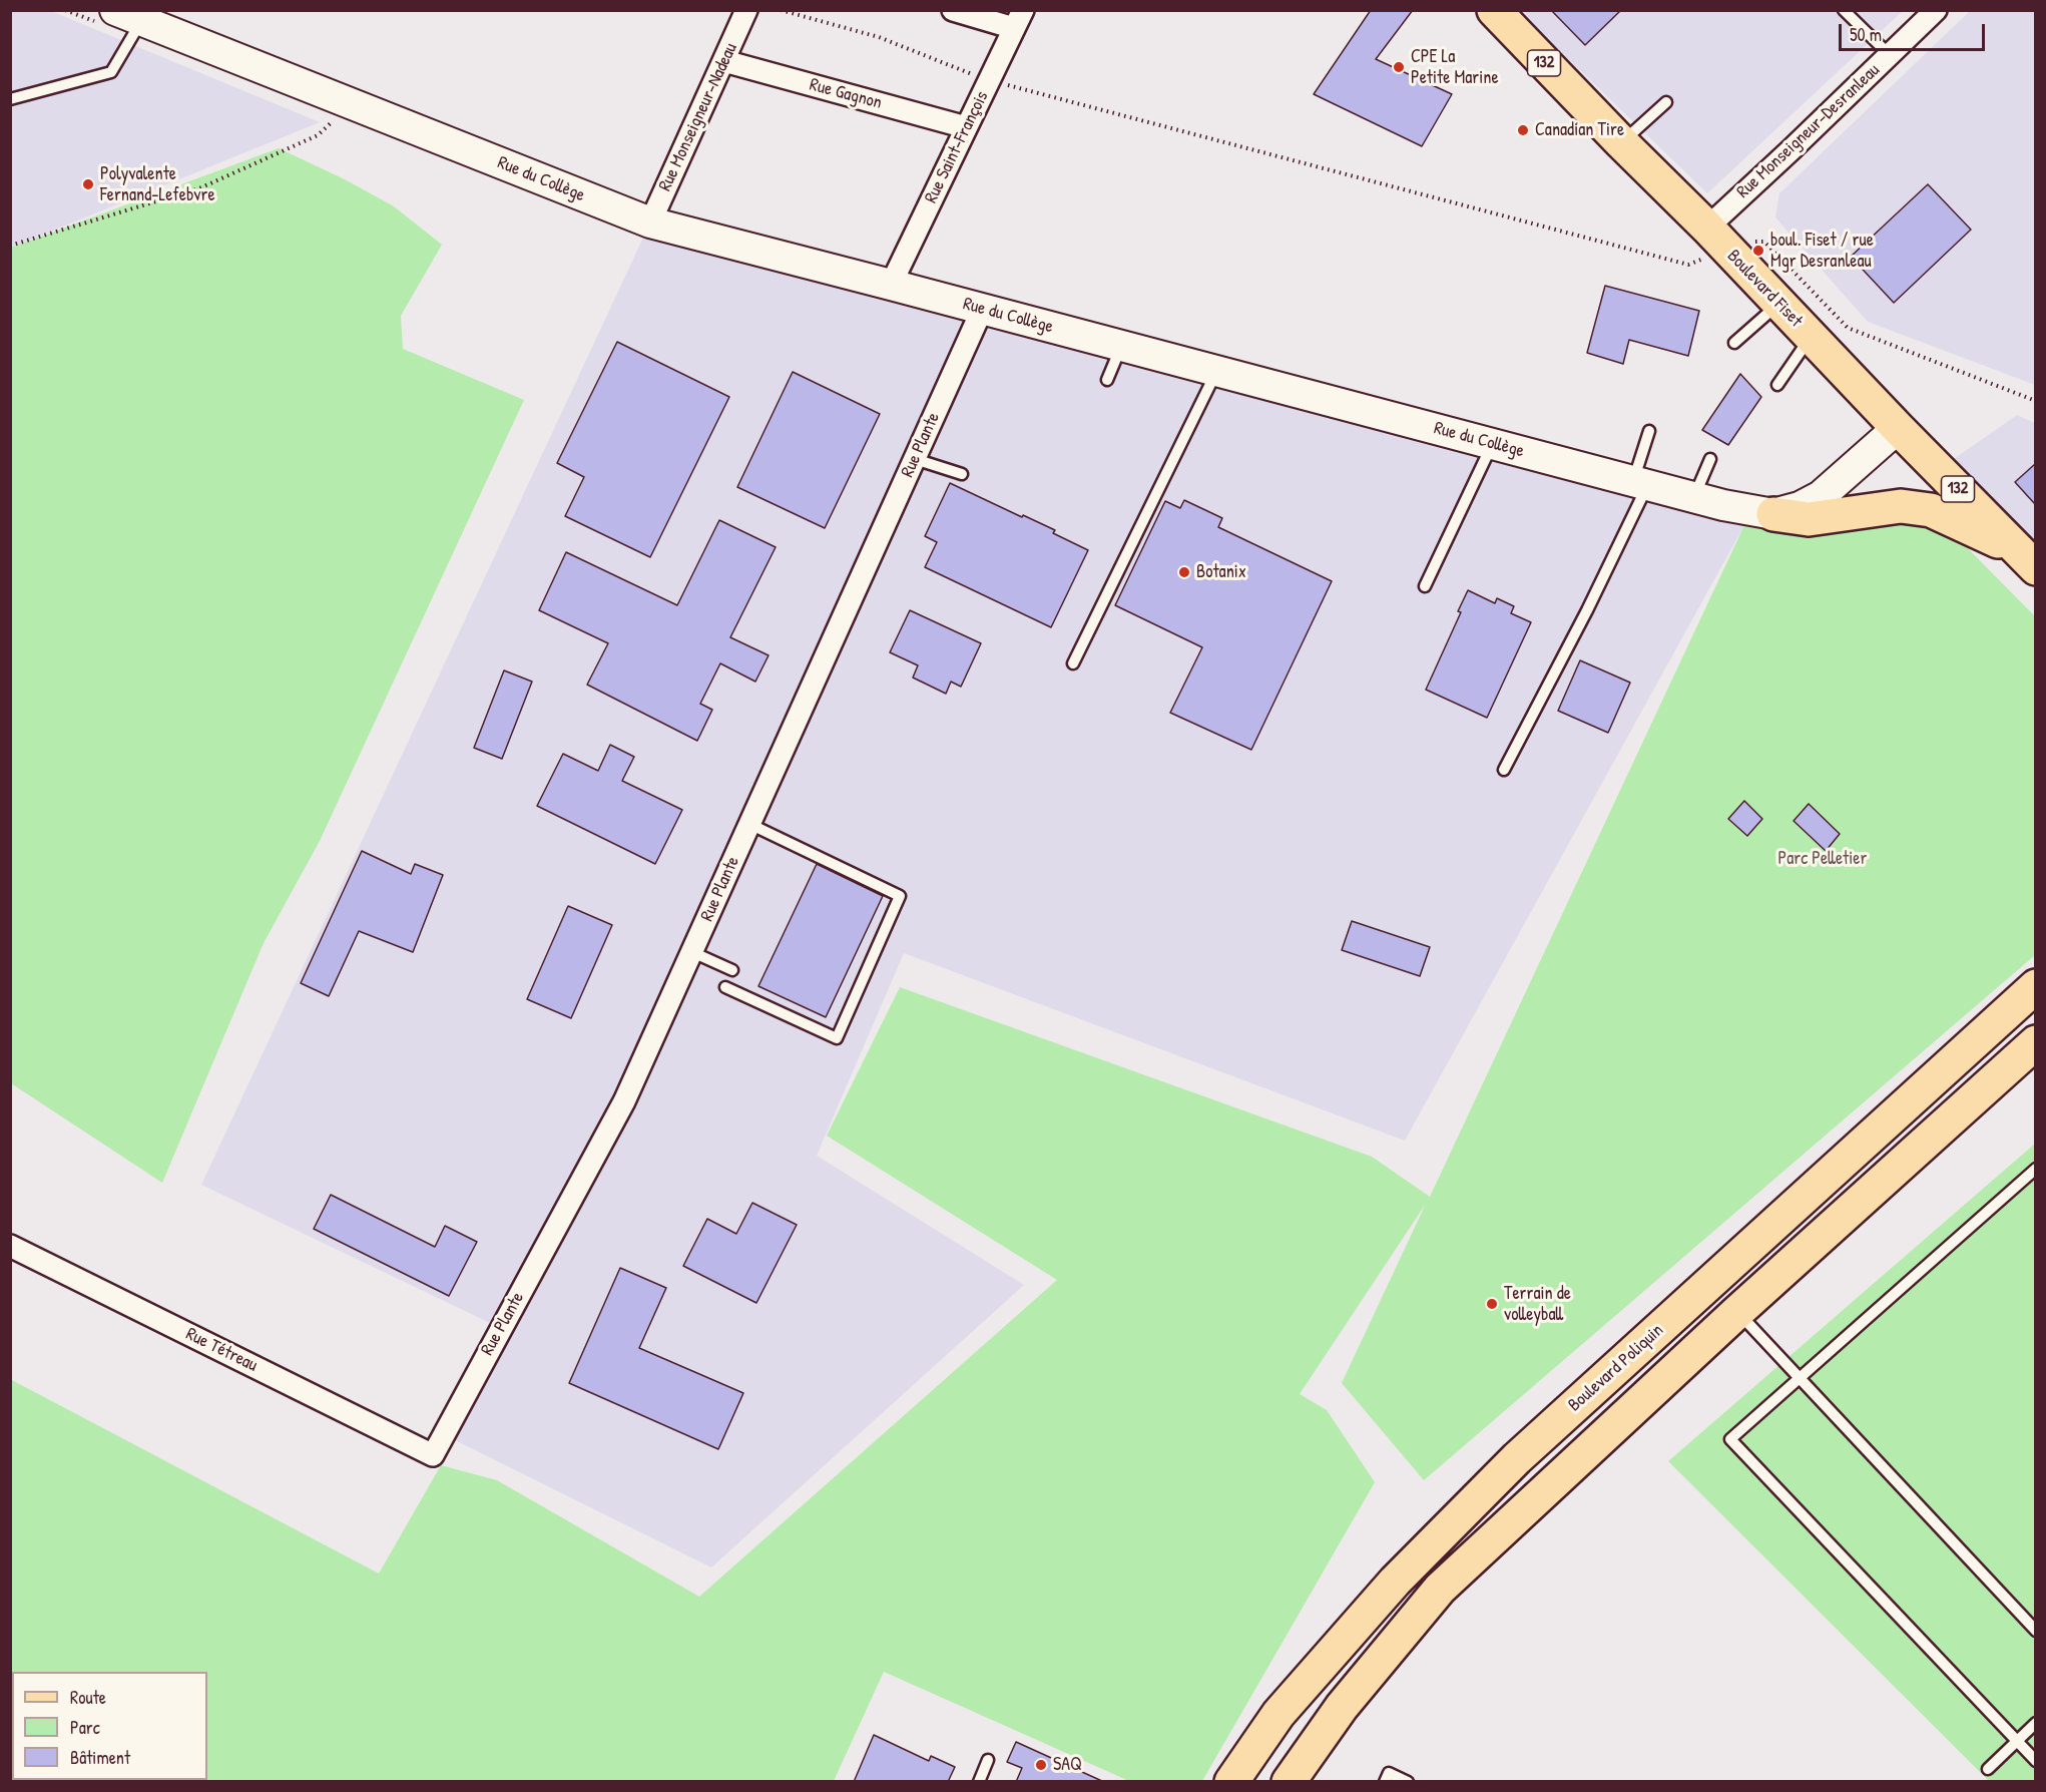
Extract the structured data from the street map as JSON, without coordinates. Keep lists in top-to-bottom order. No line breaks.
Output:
{"streets":{"main road":["132","Boulevard Fiset","Boulevard Poliquin"],"street":["Rue Gagnon","Rue Monseigneur-Nadeau","Rue Monseigneur-Desranleau","Rue Saint-François","Rue du Collège","Rue Plante","Rue Tétreau"]},"crossings":[["Rue Gagnon","Rue Monseigneur-Nadeau"],["Rue Gagnon","Rue Saint-François"],["Rue Monseigneur-Nadeau","Rue du Collège"],["Rue Monseigneur-Desranleau","Boulevard Fiset"],["Rue Saint-François","Rue du Collège"],["Rue du Collège","Boulevard Fiset"],["Rue du Collège","Rue Plante"],["Rue Plante","Rue Tétreau"]],"parks":["Parc Pelletier"],"places":["CPE La Petite Marine","Canadian Tire","Polyvalente Fernand-Lefebvre","boul. Fiset / rue Mgr Desranleau","Botanix","Terrain de volleyball","SAQ"],"legend":["Route","Parc","Bâtiment"],"scale_bar":"50 m"}
